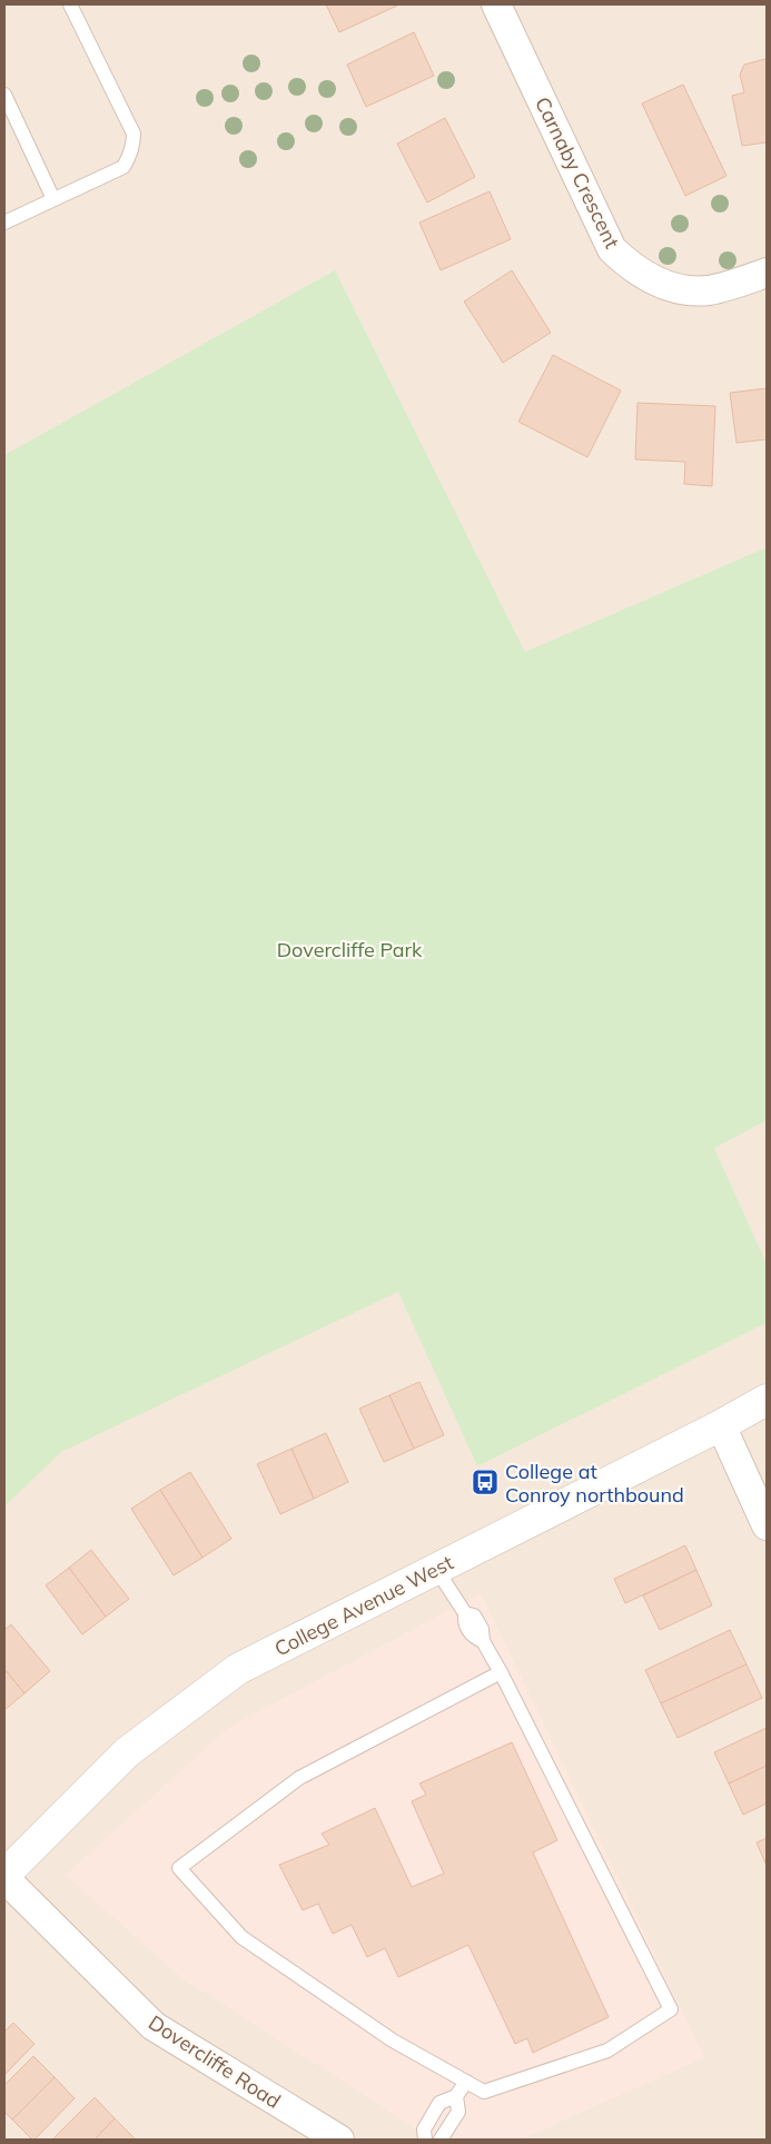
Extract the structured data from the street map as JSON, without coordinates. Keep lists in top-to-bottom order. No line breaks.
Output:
{"streets":{"street":["Carnaby Crescent","College Avenue West","Dovercliffe Road"]},"crossings":[["College Avenue West","Dovercliffe Road"]],"parks":["Dovercliffe Park"],"places":{"bus stop":["College at Conroy northbound"]}}
